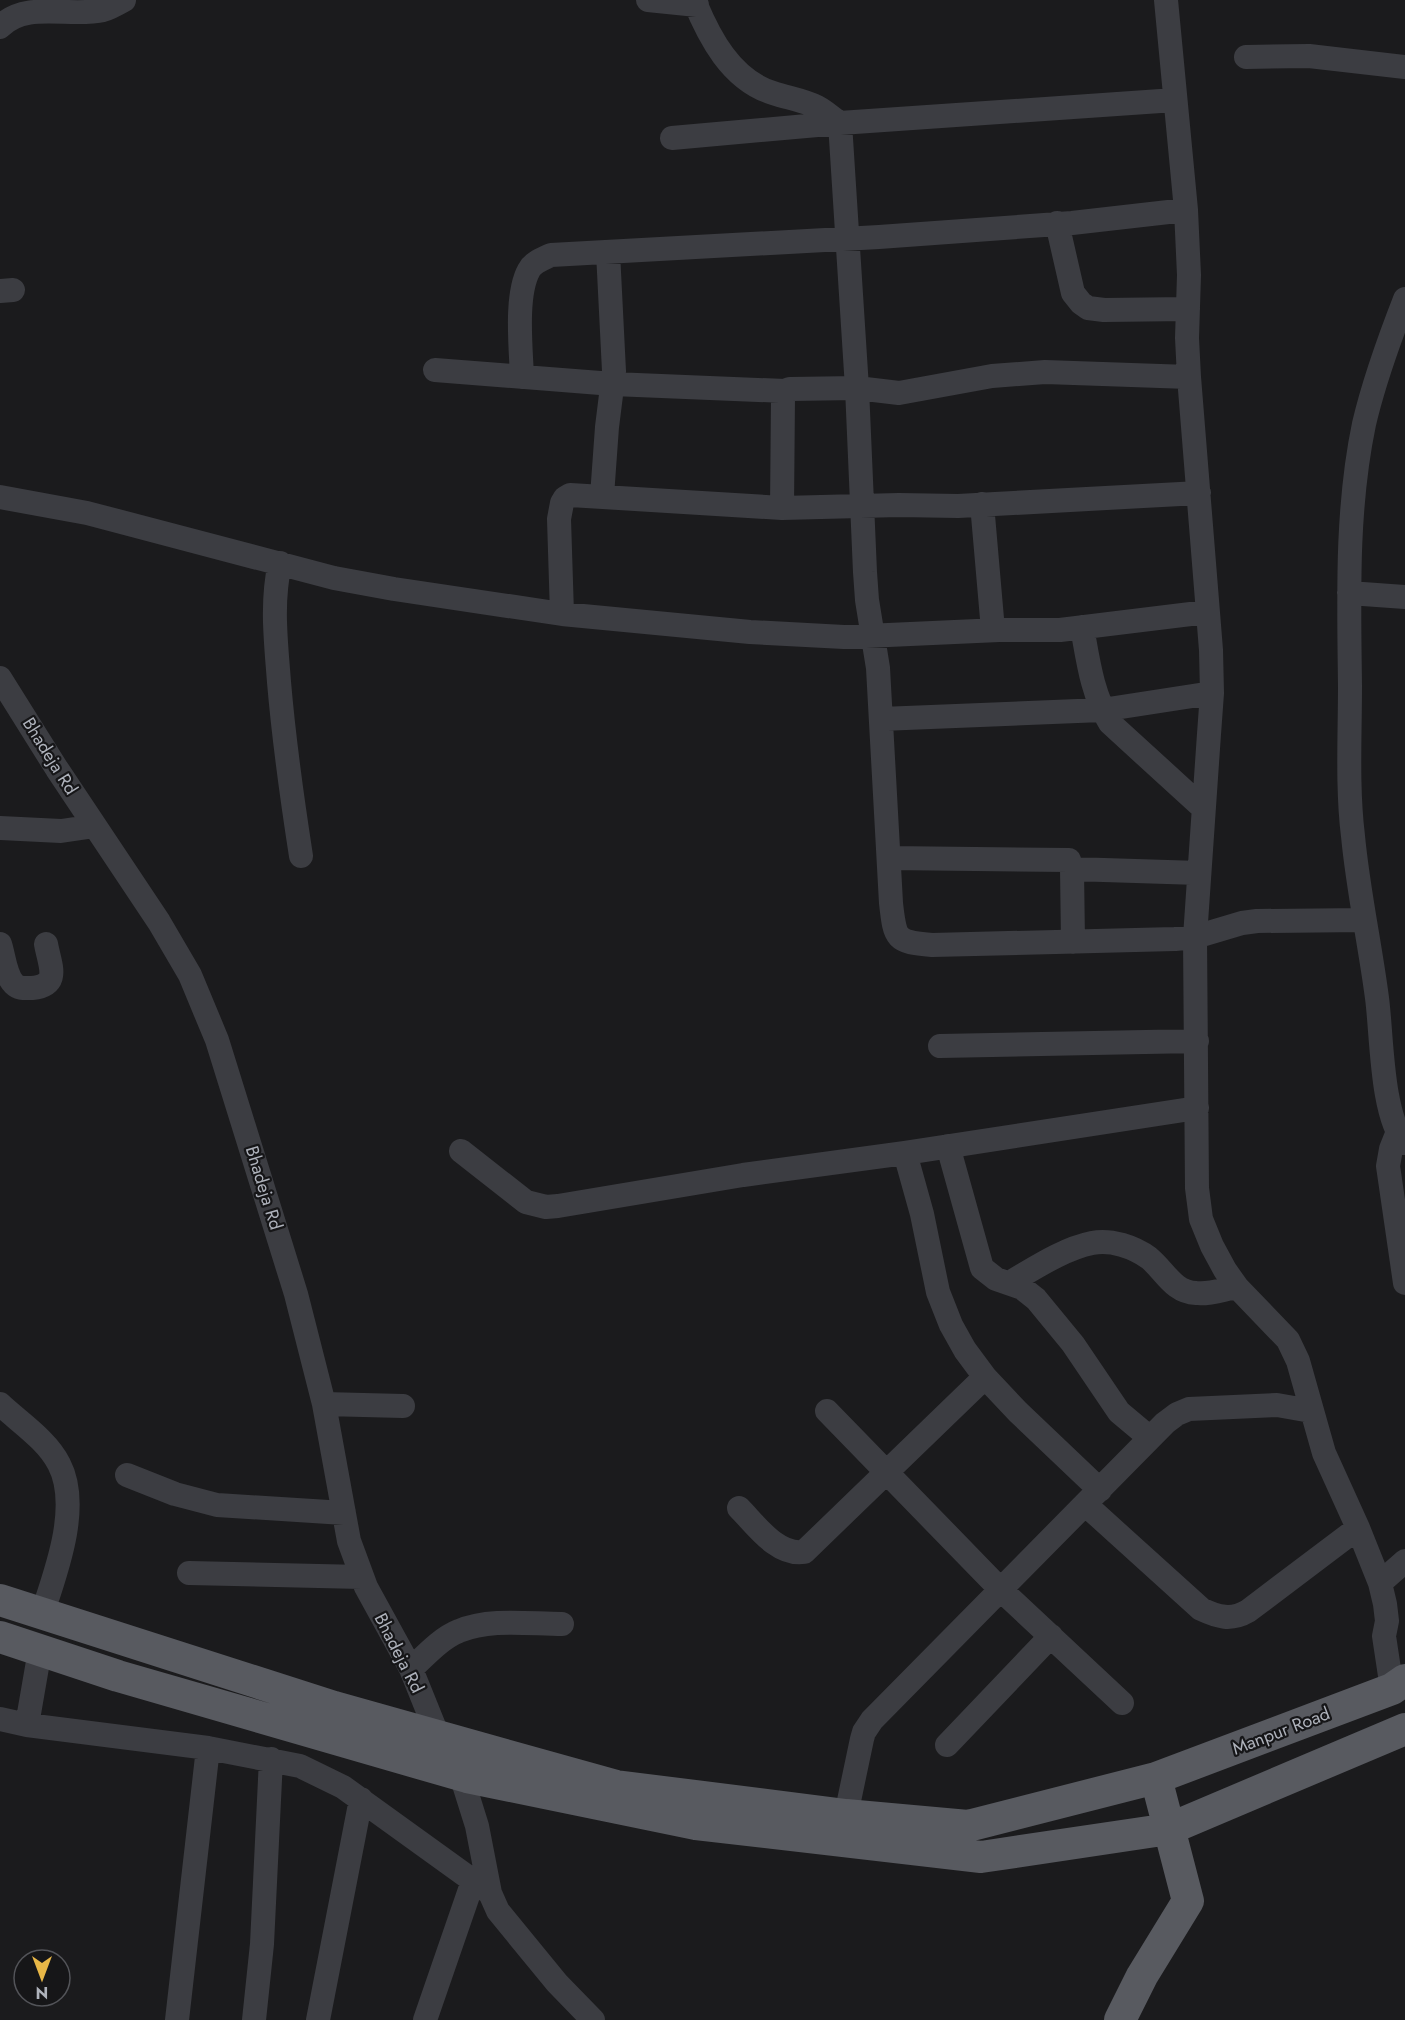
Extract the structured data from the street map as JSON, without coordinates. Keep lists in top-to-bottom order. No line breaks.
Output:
{"streets":{"main road":["Manpur Road"],"street":["Bhadeja Rd"]},"crossings":[["Bhadeja Rd","Manpur Road"]],"north":"bottom"}
